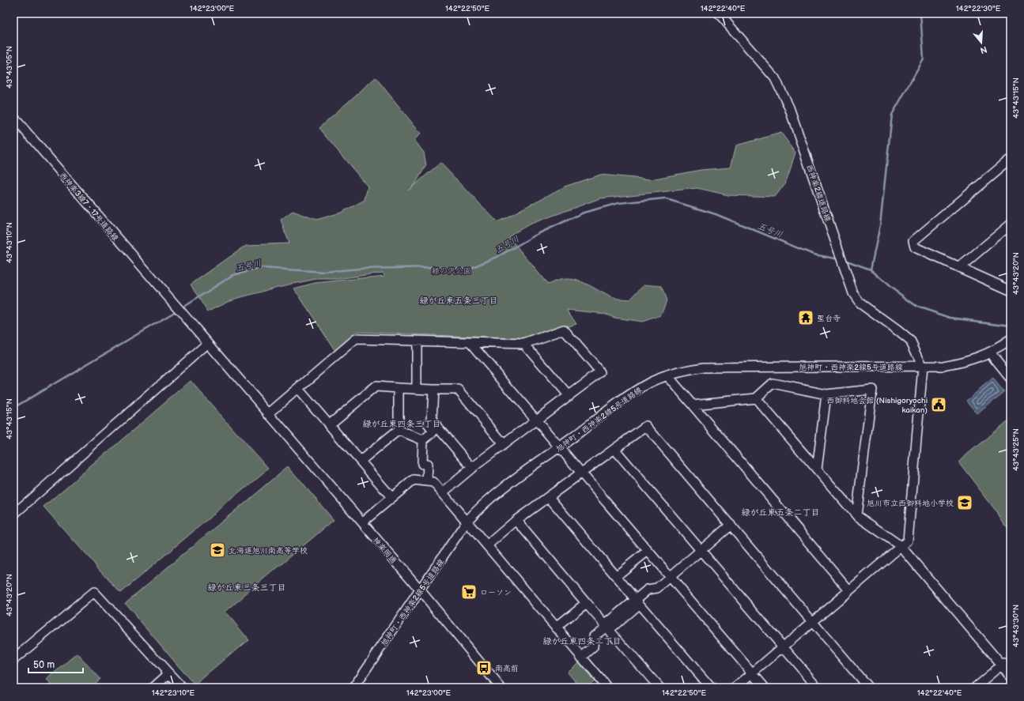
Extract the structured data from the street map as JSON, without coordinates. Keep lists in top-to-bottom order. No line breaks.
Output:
{"streets":{"street":["西神楽2線道路線","西神楽3線7・17号道路線","旭神町・西神楽2線5号道路線","神楽岡通"]},"crossings":[["西神楽2線道路線","旭神町・西神楽2線5号道路線"],["旭神町・西神楽2線5号道路線","神楽岡通"]],"districts":["緑が丘東五条三丁目","緑が丘東四条三丁目","緑が丘東五条二丁目","緑が丘東三条三丁目","緑が丘東四条二丁目"],"water":["五号川"],"parks":["緑の沢公園"],"places":{"temple":["聖台寺"],"public building":["西御料地会館 (Nishigoryochi kaikan)"],"school or university":["旭川市立西御料地小学校","北海道旭川南高等学校"],"supermarket":["ローソン"],"bus stop":["南高前"]},"scale_bar":"50 m","north":"bottom","coordinates":["142°23'00\"E","142°22'50\"E","142°22'40\"E","142°22'30\"E","43°43'05\"N","43°43'15\"N","43°43'10\"N","43°43'20\"N","43°43'25\"N","43°43'30\"N","142°23'10\"E"]}
